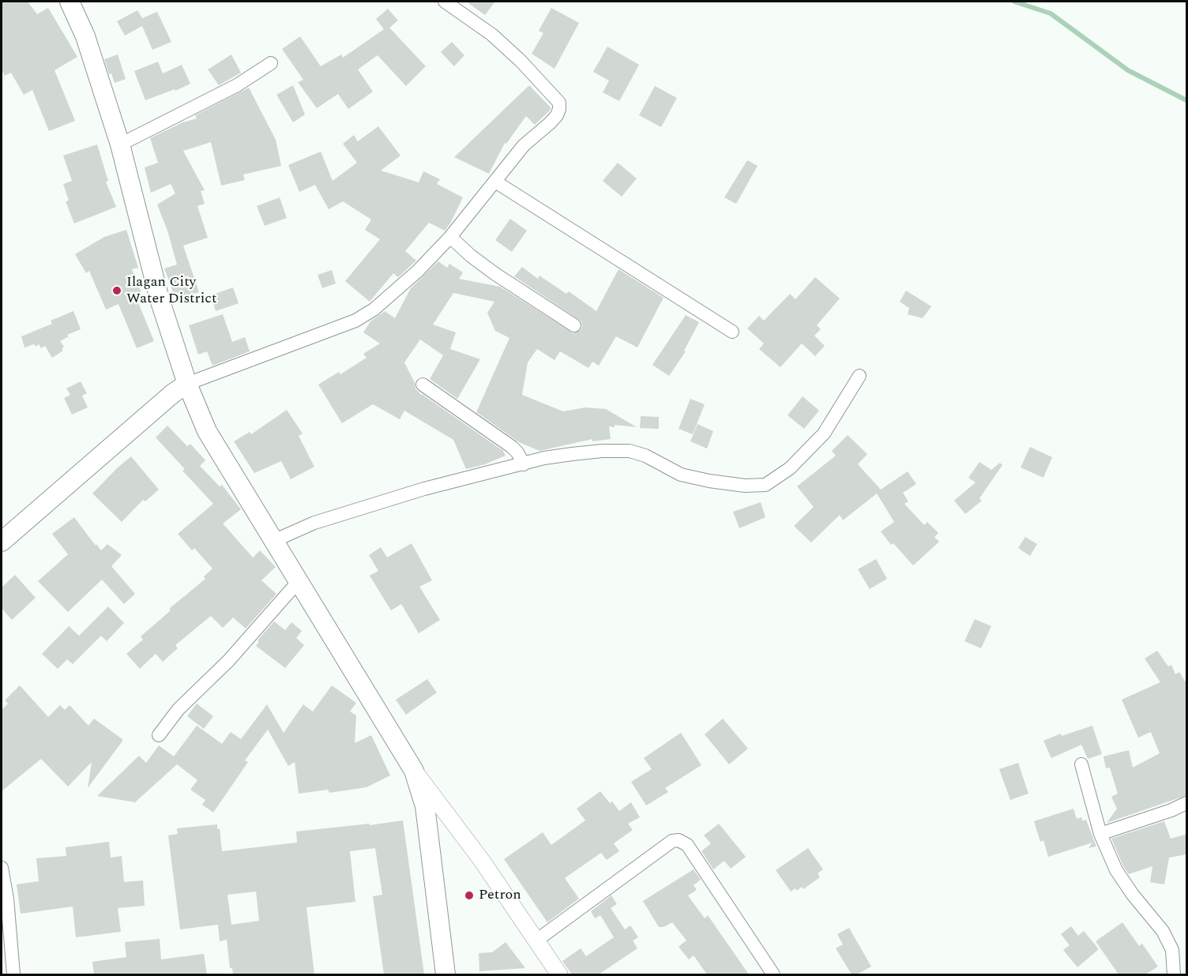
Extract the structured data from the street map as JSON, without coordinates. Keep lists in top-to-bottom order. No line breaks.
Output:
{"places":["Ilagan City Water District","Petron"]}
